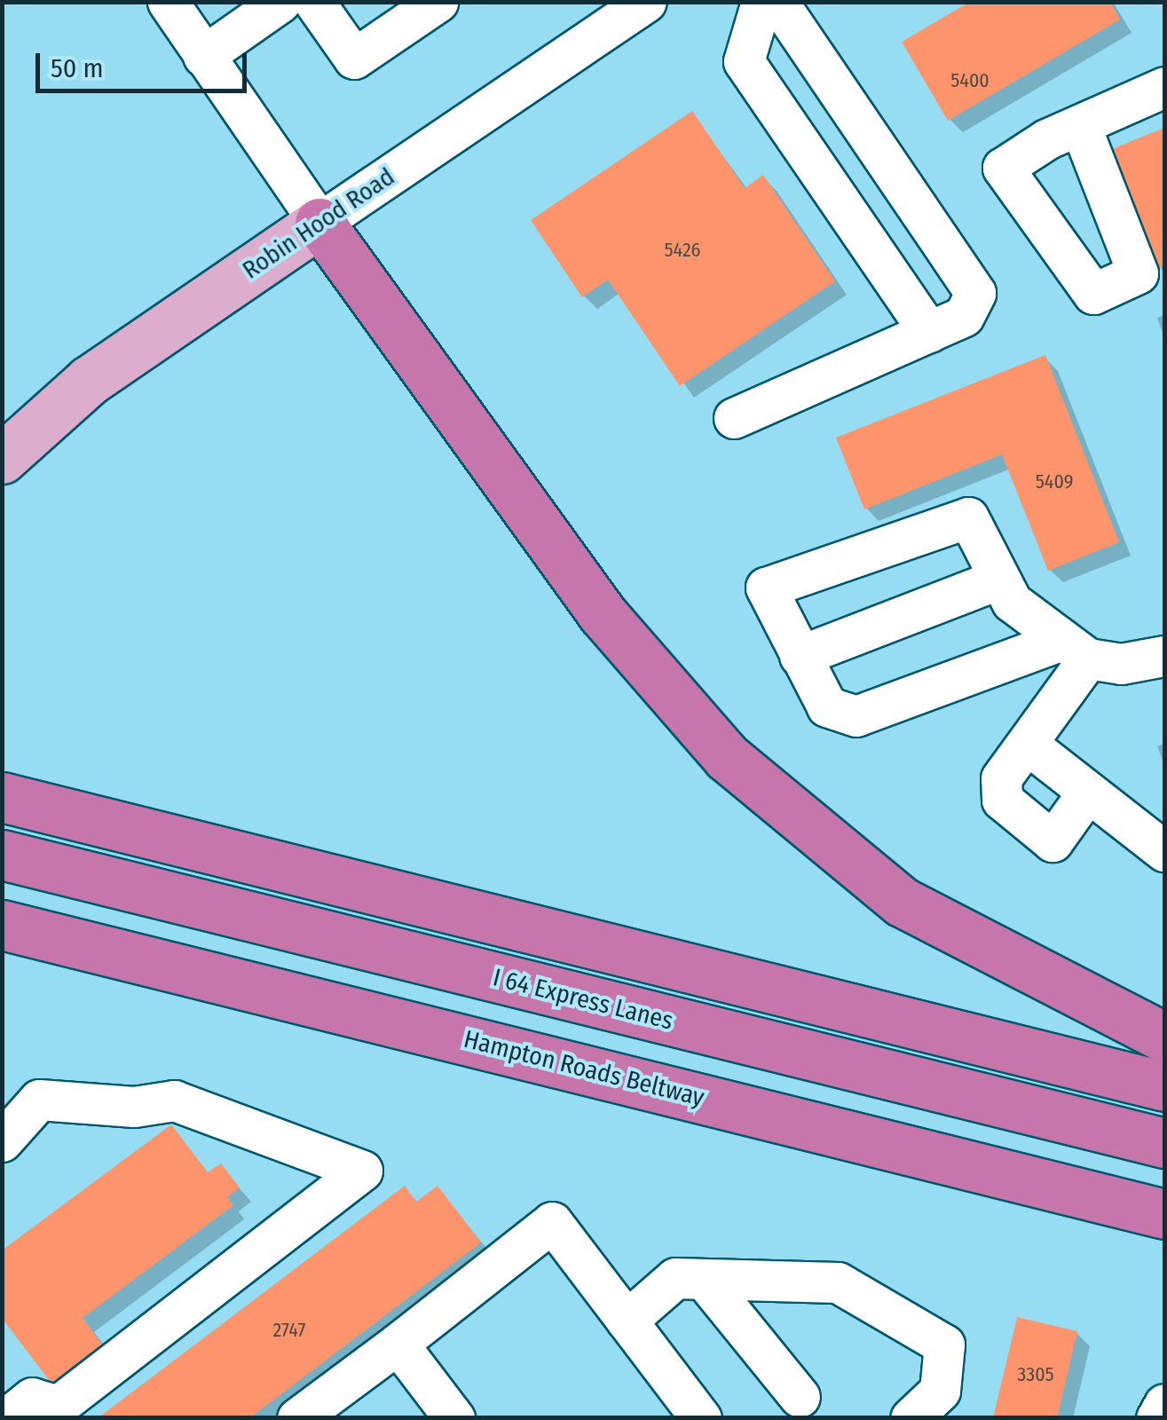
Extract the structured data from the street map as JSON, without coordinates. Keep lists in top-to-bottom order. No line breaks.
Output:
{"streets":{"highway":["I 64 Express Lanes","Hampton Roads Beltway"],"main road":["Robin Hood Road"]},"house_numbers":["5400","5426","5409","2747","3305"],"scale_bar":"50 m"}
